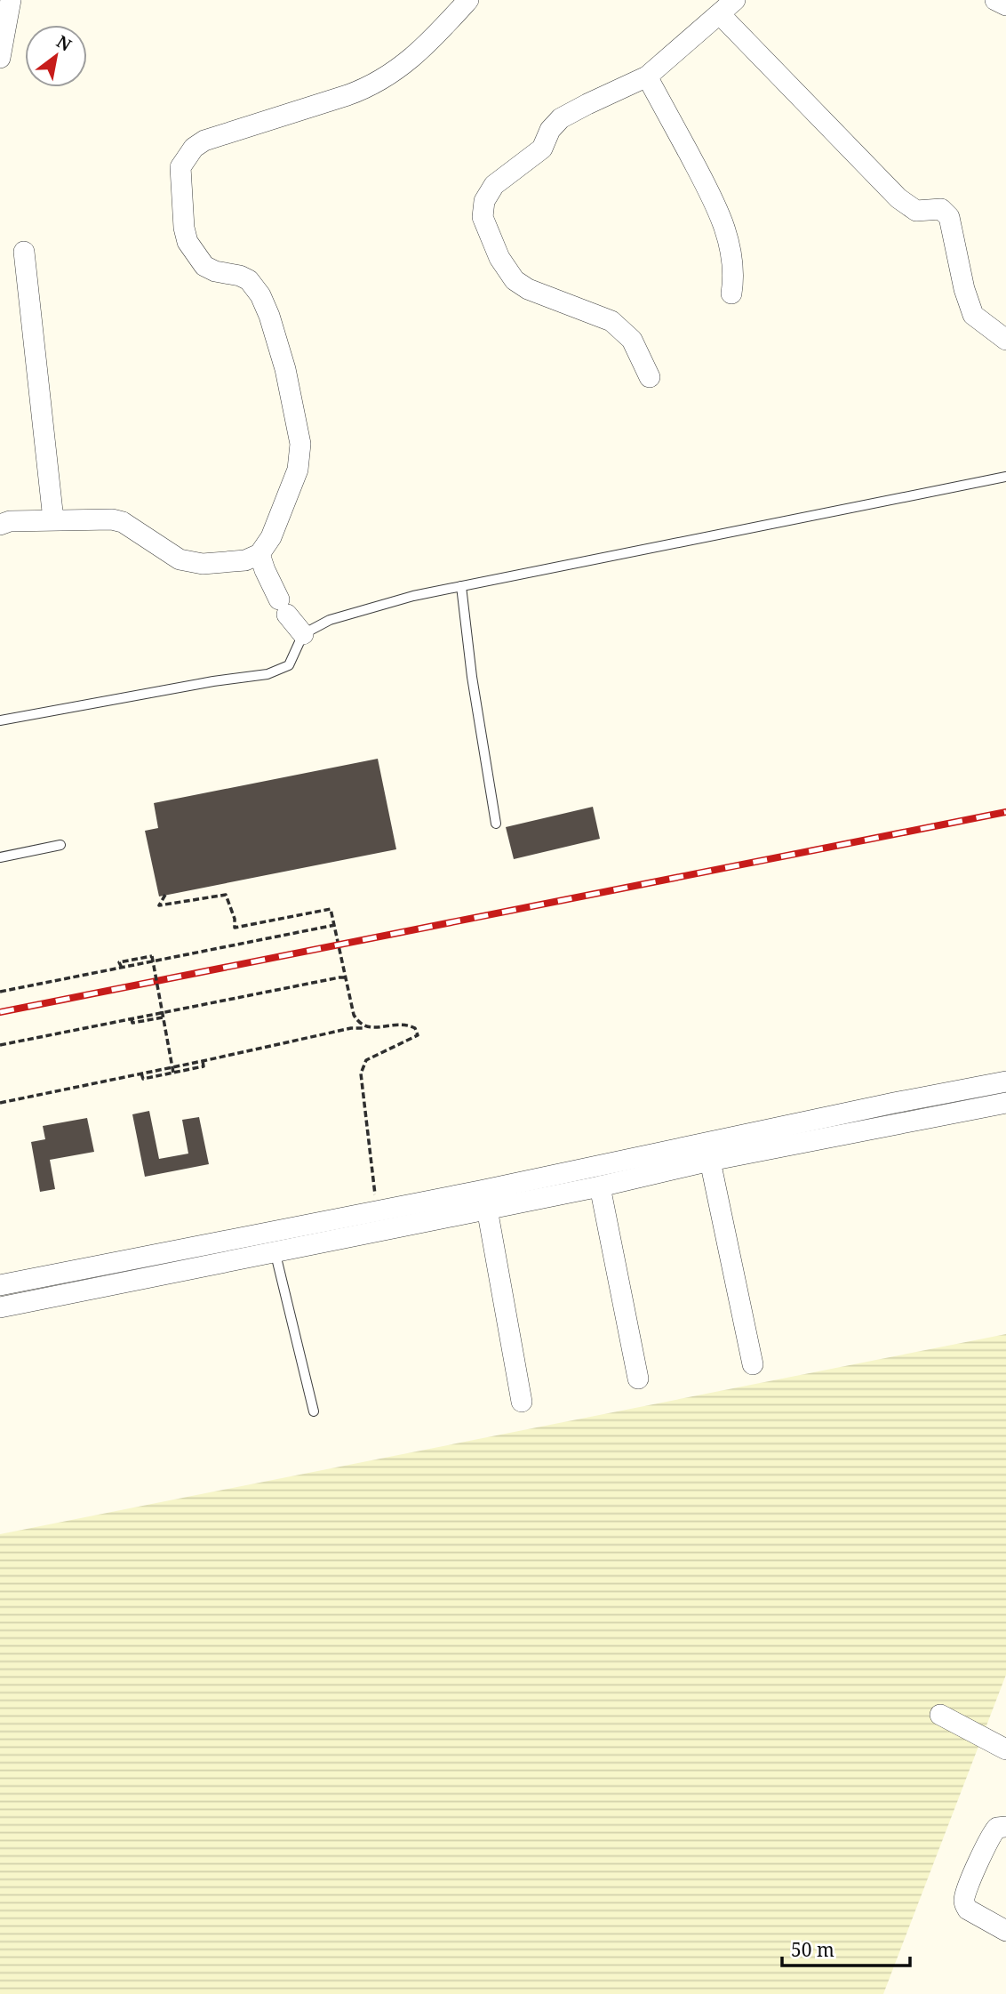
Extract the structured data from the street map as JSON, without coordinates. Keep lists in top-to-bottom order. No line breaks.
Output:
{"scale_bar":"50 m","north":"top right"}
